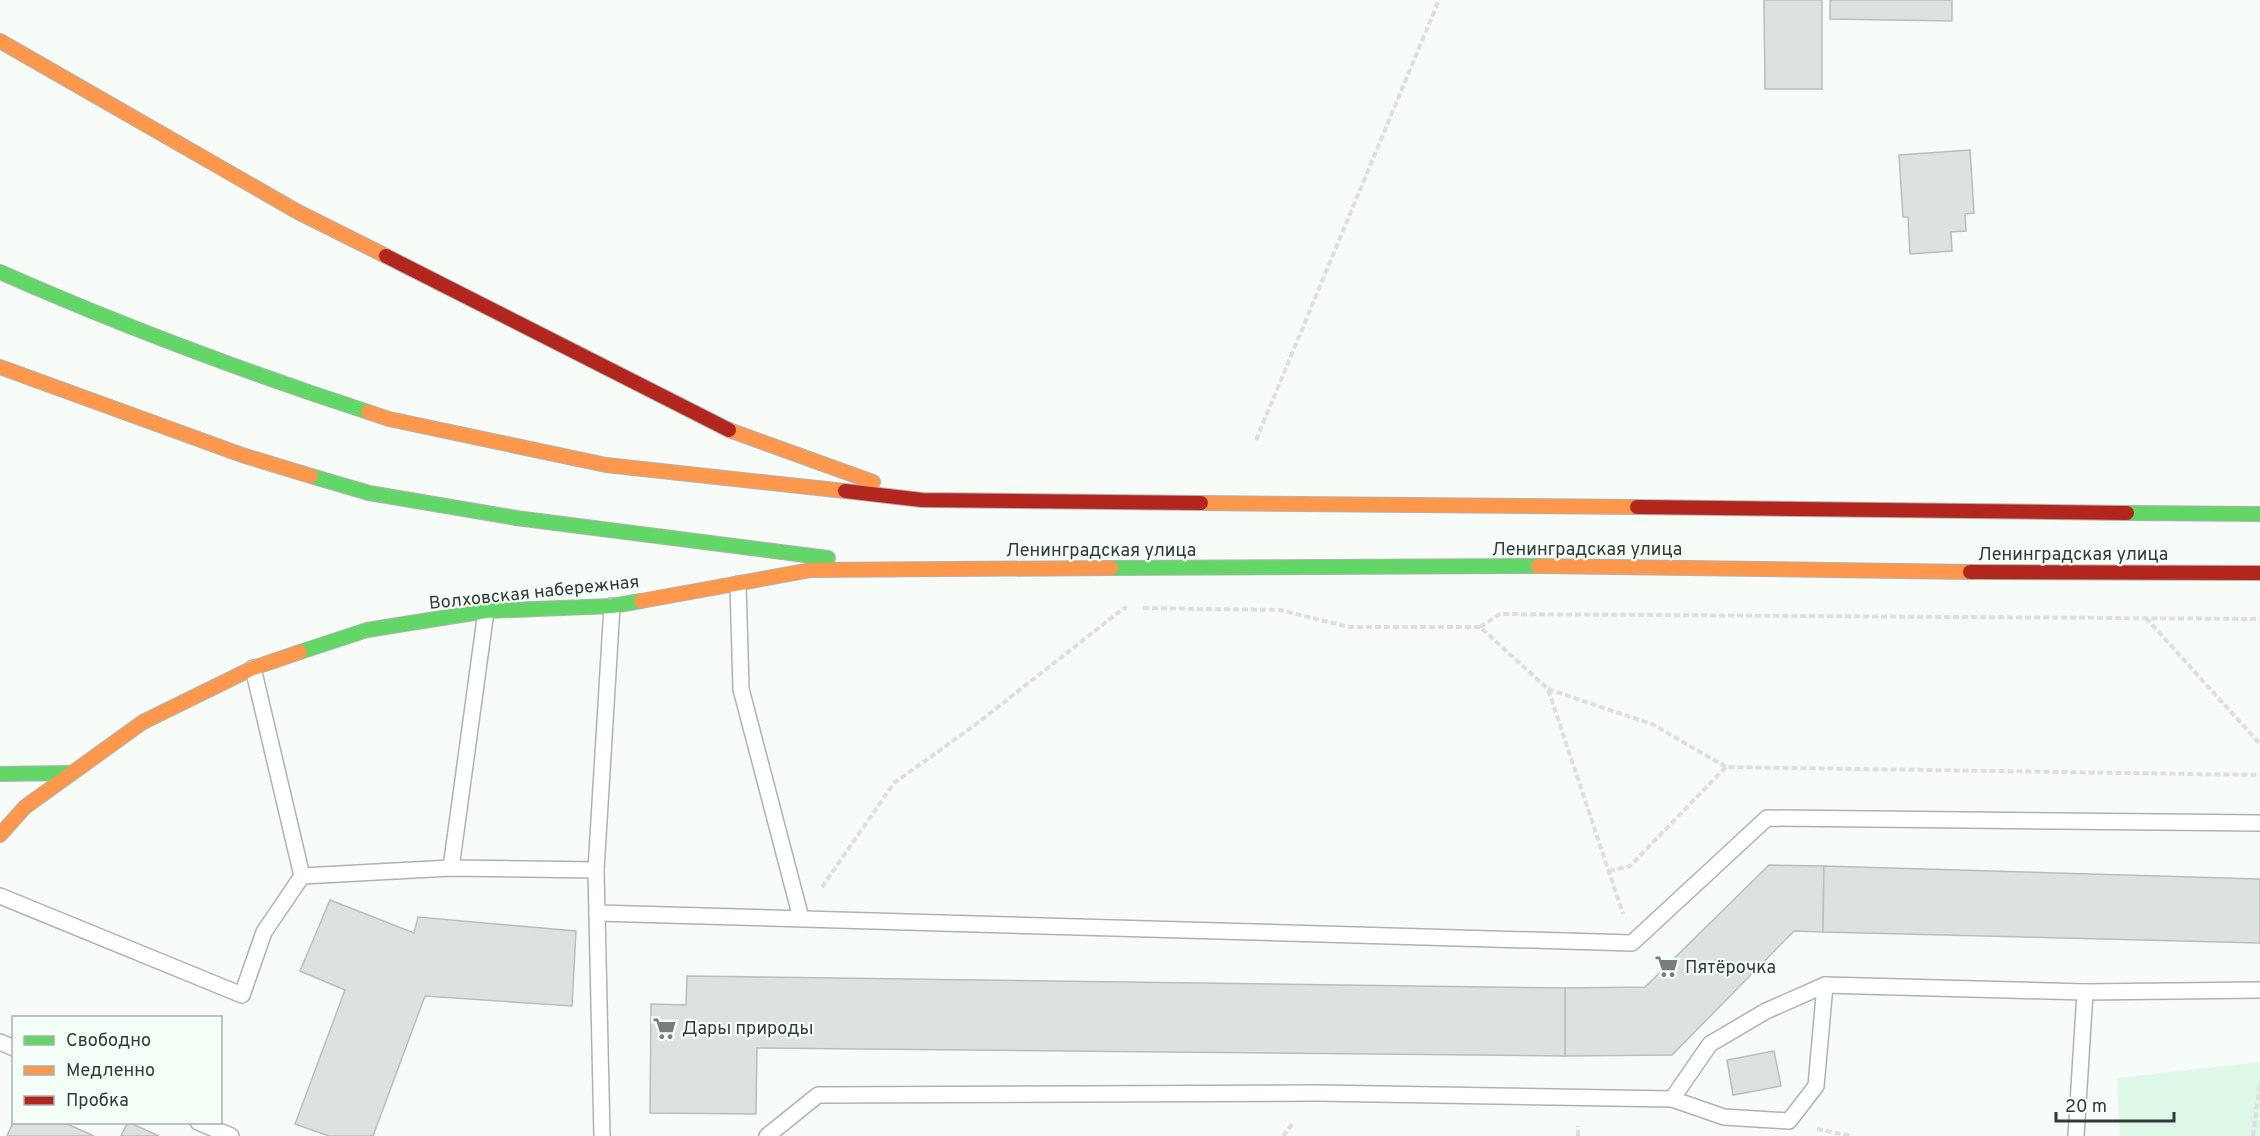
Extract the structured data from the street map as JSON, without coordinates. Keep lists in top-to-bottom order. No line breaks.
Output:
{"streets":{"main road":["Ленинградская улица","Волховская набережная"]},"crossings":[["Ленинградская улица","Волховская набережная"]],"places":{"supermarket":["Пятёрочка","Дары природы"]},"legend":["Свободно","Медленно","Пробка"],"scale_bar":"20 m"}
